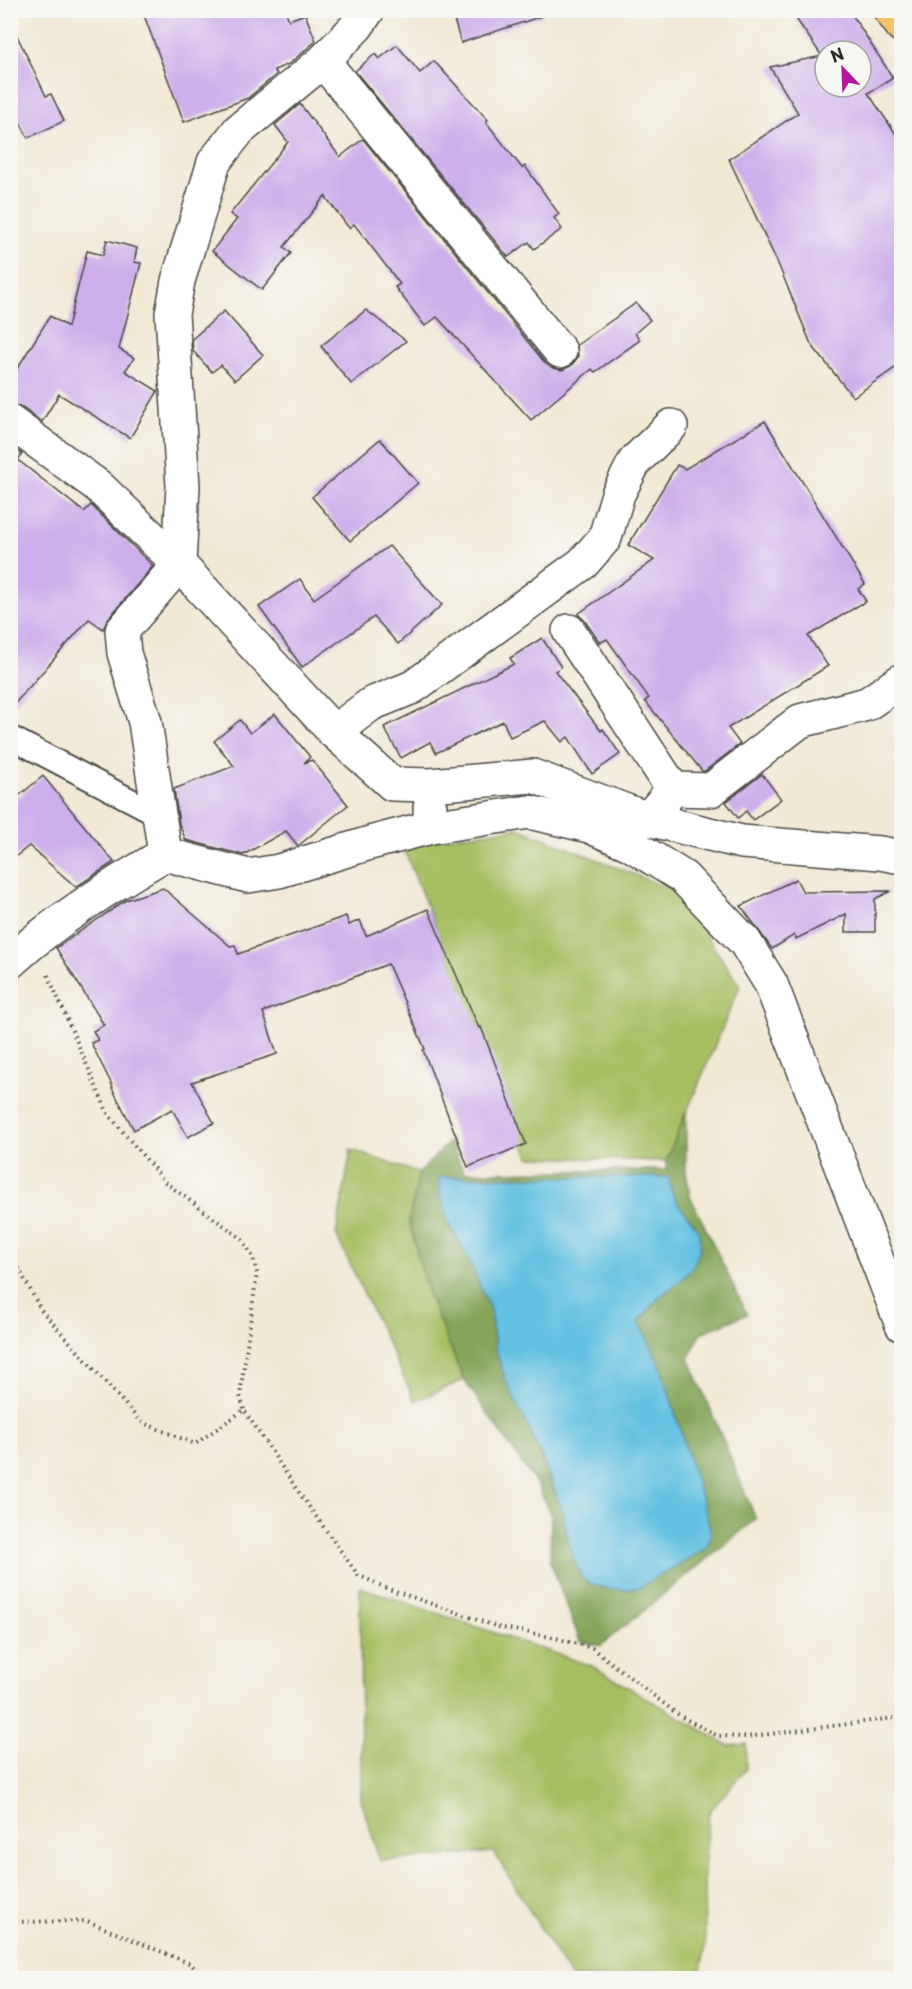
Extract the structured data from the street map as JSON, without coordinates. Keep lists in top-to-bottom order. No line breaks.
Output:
{"north":"top left"}
